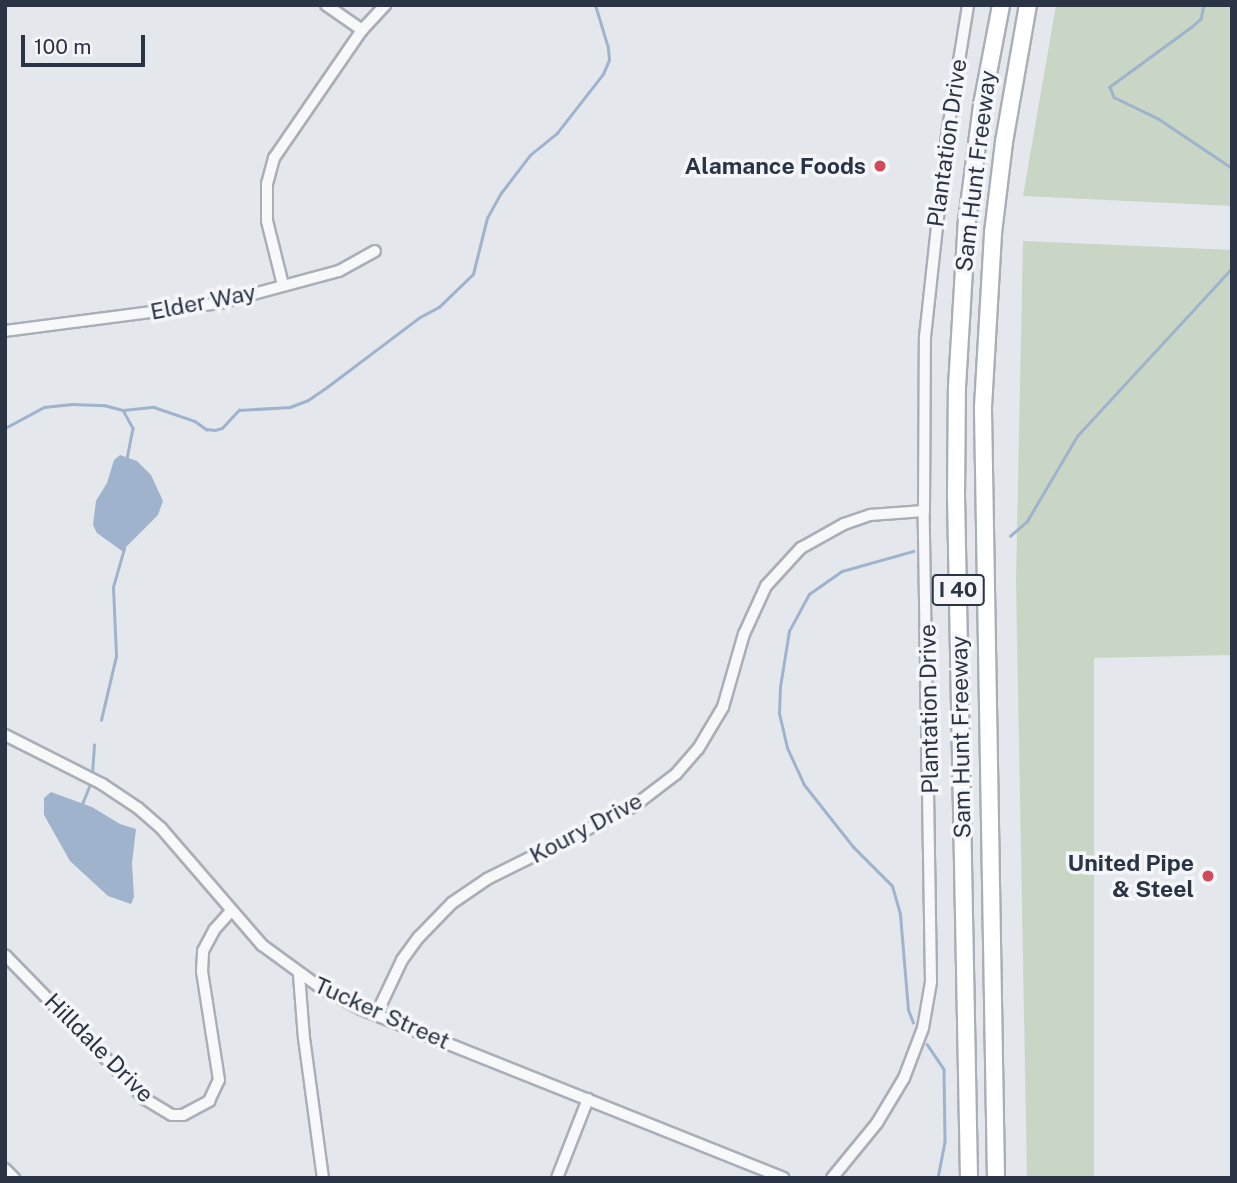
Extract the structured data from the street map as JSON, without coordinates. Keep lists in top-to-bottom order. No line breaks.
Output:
{"streets":{"highway":["Sam Hunt Freeway","I 40"],"street":["Plantation Drive","Elder Way","Koury Drive","Tucker Street","Hilldale Drive"]},"crossings":[["Plantation Drive","Koury Drive"],["Koury Drive","Tucker Street"],["Tucker Street","Hilldale Drive"]],"places":["Alamance Foods","United Pipe & Steel"],"scale_bar":"100 m"}
